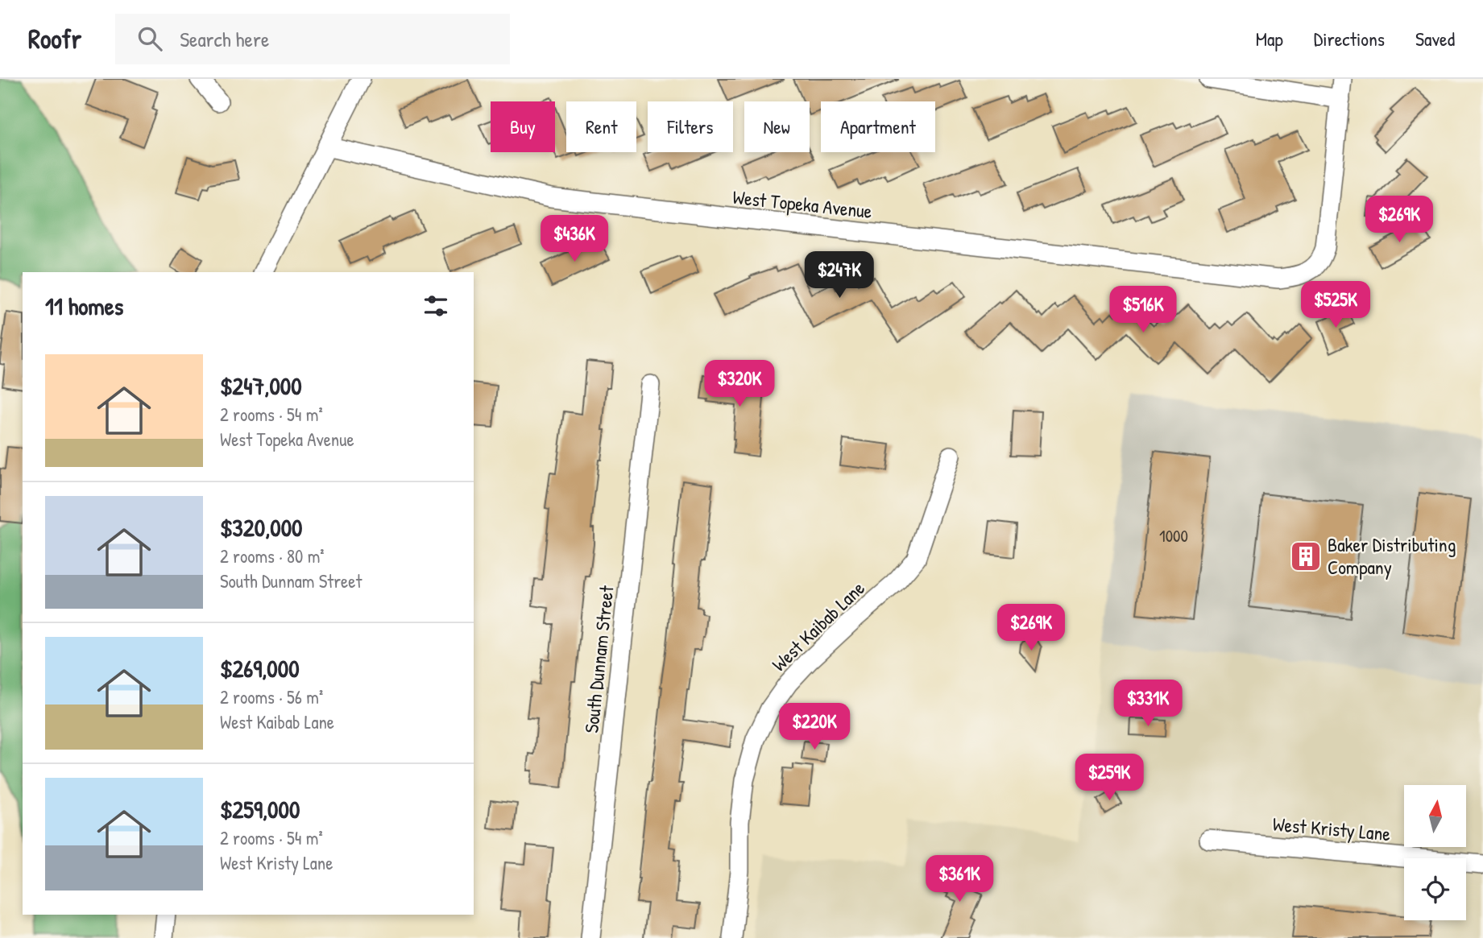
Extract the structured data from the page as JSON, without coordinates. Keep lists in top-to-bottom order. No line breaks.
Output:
{"streets":{"street":["West Topeka Avenue","West Kaibab Lane","South Dunnam Street","West Kristy Lane"]},"places":{"building":["Baker Distributing Company"]},"house_numbers":["1000"],"north":"top","page":{"header":"Roofr","search":"Search here","nav":["Map","Directions","Saved"],"chip":["Buy","Rent","Filters","New","Apartment"],"price":["$269K","$436K","$247K","$525K","$516K","$320K","$269K","$331K","$220K","$259K","$361K"],"heading":"11 homes","list":[{"name":"$247,000","note":"2 rooms · 54 m² · West Topeka Avenue"},{"name":"$320,000","note":"2 rooms · 80 m² · South Dunnam Street"},{"name":"$269,000","note":"2 rooms · 56 m² · West Kaibab Lane"},{"name":"$259,000","note":"2 rooms · 54 m² · West Kristy Lane"}]}}
